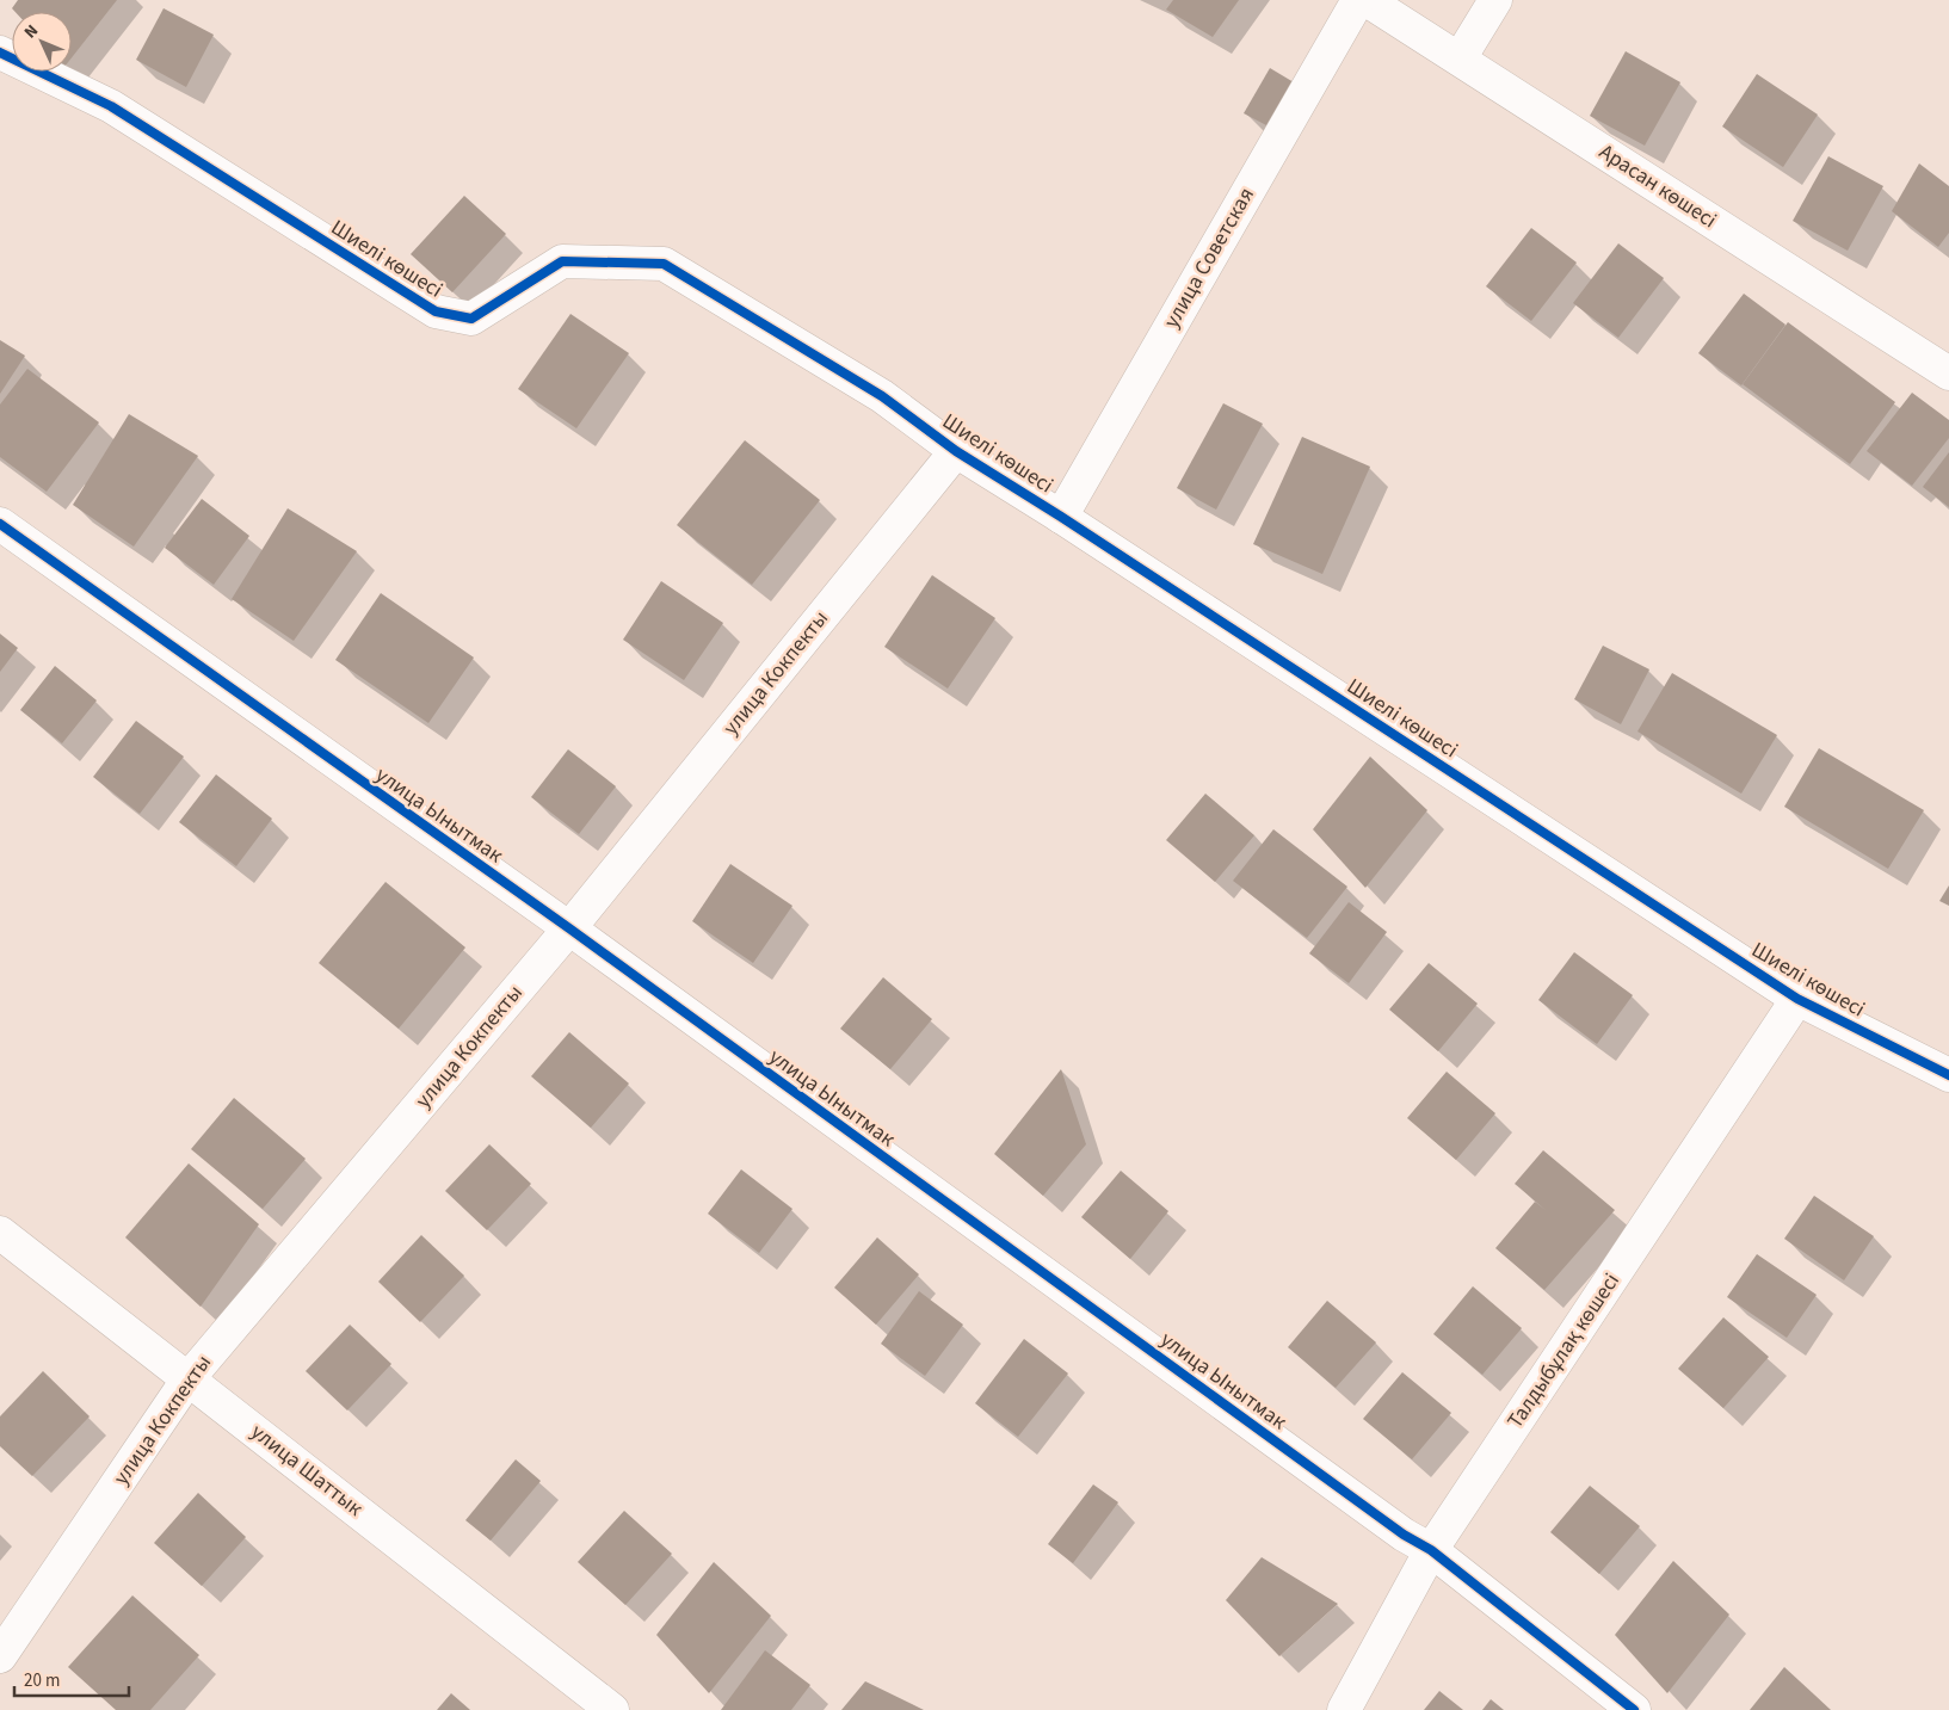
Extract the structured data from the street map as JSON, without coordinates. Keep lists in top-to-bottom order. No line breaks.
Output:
{"streets":{"street":["Арасан көшесі","улица Советская","Шиелі көшесі","улица Кокпекты","улица Ынытмак","Талдыбұлақ көшесі","улица Шаттык"]},"crossings":[["улица Советская","Шиелі көшесі"],["Шиелі көшесі","улица Кокпекты"],["Шиелі көшесі","Талдыбұлақ көшесі"],["улица Кокпекты","улица Ынытмак"],["улица Кокпекты","улица Шаттык"],["улица Ынытмак","Талдыбұлақ көшесі"]],"scale_bar":"20 m","north":"top left"}
